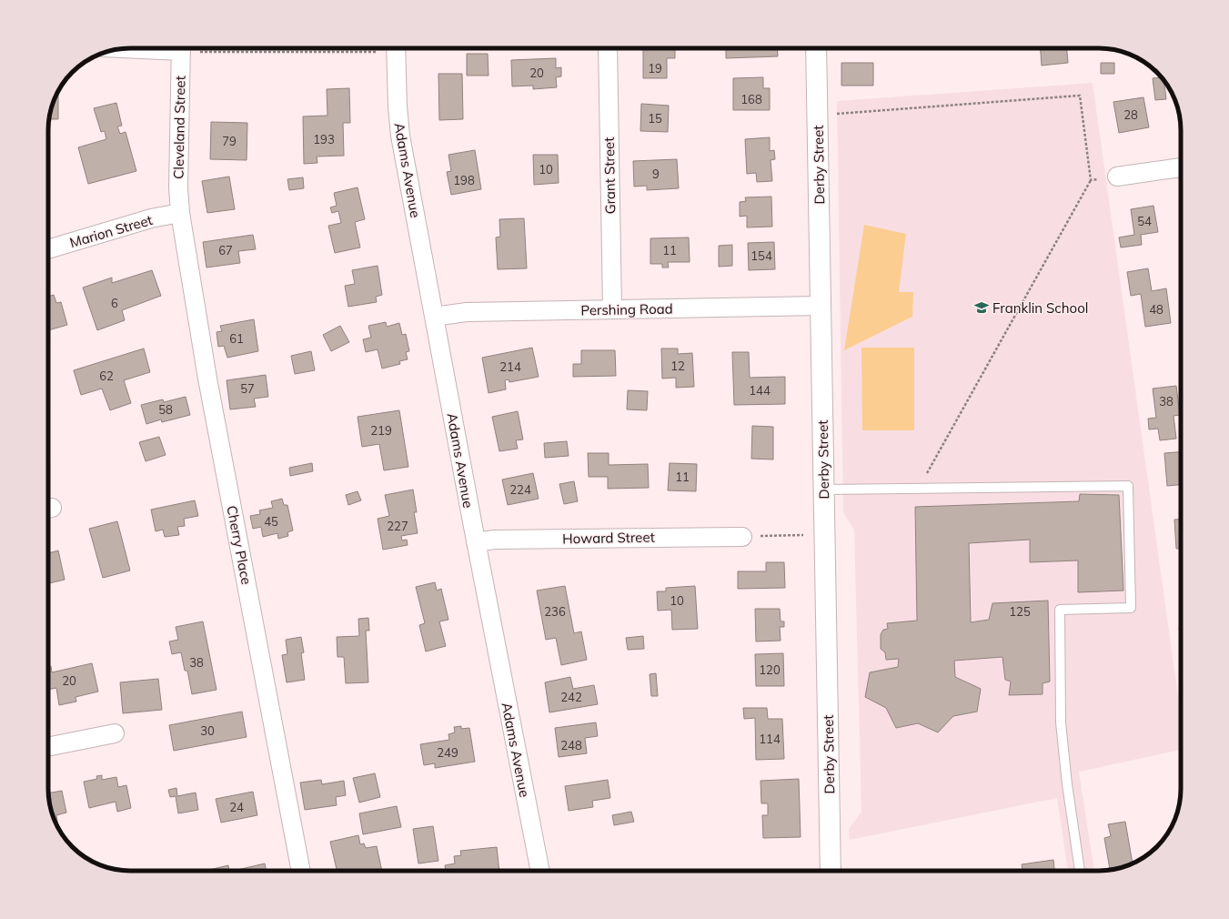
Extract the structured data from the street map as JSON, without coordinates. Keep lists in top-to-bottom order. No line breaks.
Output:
{"streets":{"street":["Cleveland Street","Derby Street","Adams Avenue","Grant Street","Marion Street","Pershing Road","Howard Street","Cherry Place"]},"crossings":[["Cleveland Street","Marion Street"],["Cleveland Street","Cherry Place"],["Derby Street","Pershing Road"],["Adams Avenue","Pershing Road"],["Adams Avenue","Howard Street"],["Grant Street","Pershing Road"],["Marion Street","Cherry Place"]],"places":{"school or university":["Franklin School"]},"house_numbers":["19","20","168","28","15","193","79","10","9","198","54","67","11","154","6","48","61","12","214","62","57","144","38","58","219","11","224","45","227","10","236","125","38","120","20","242","30","114","248","249","24"]}
